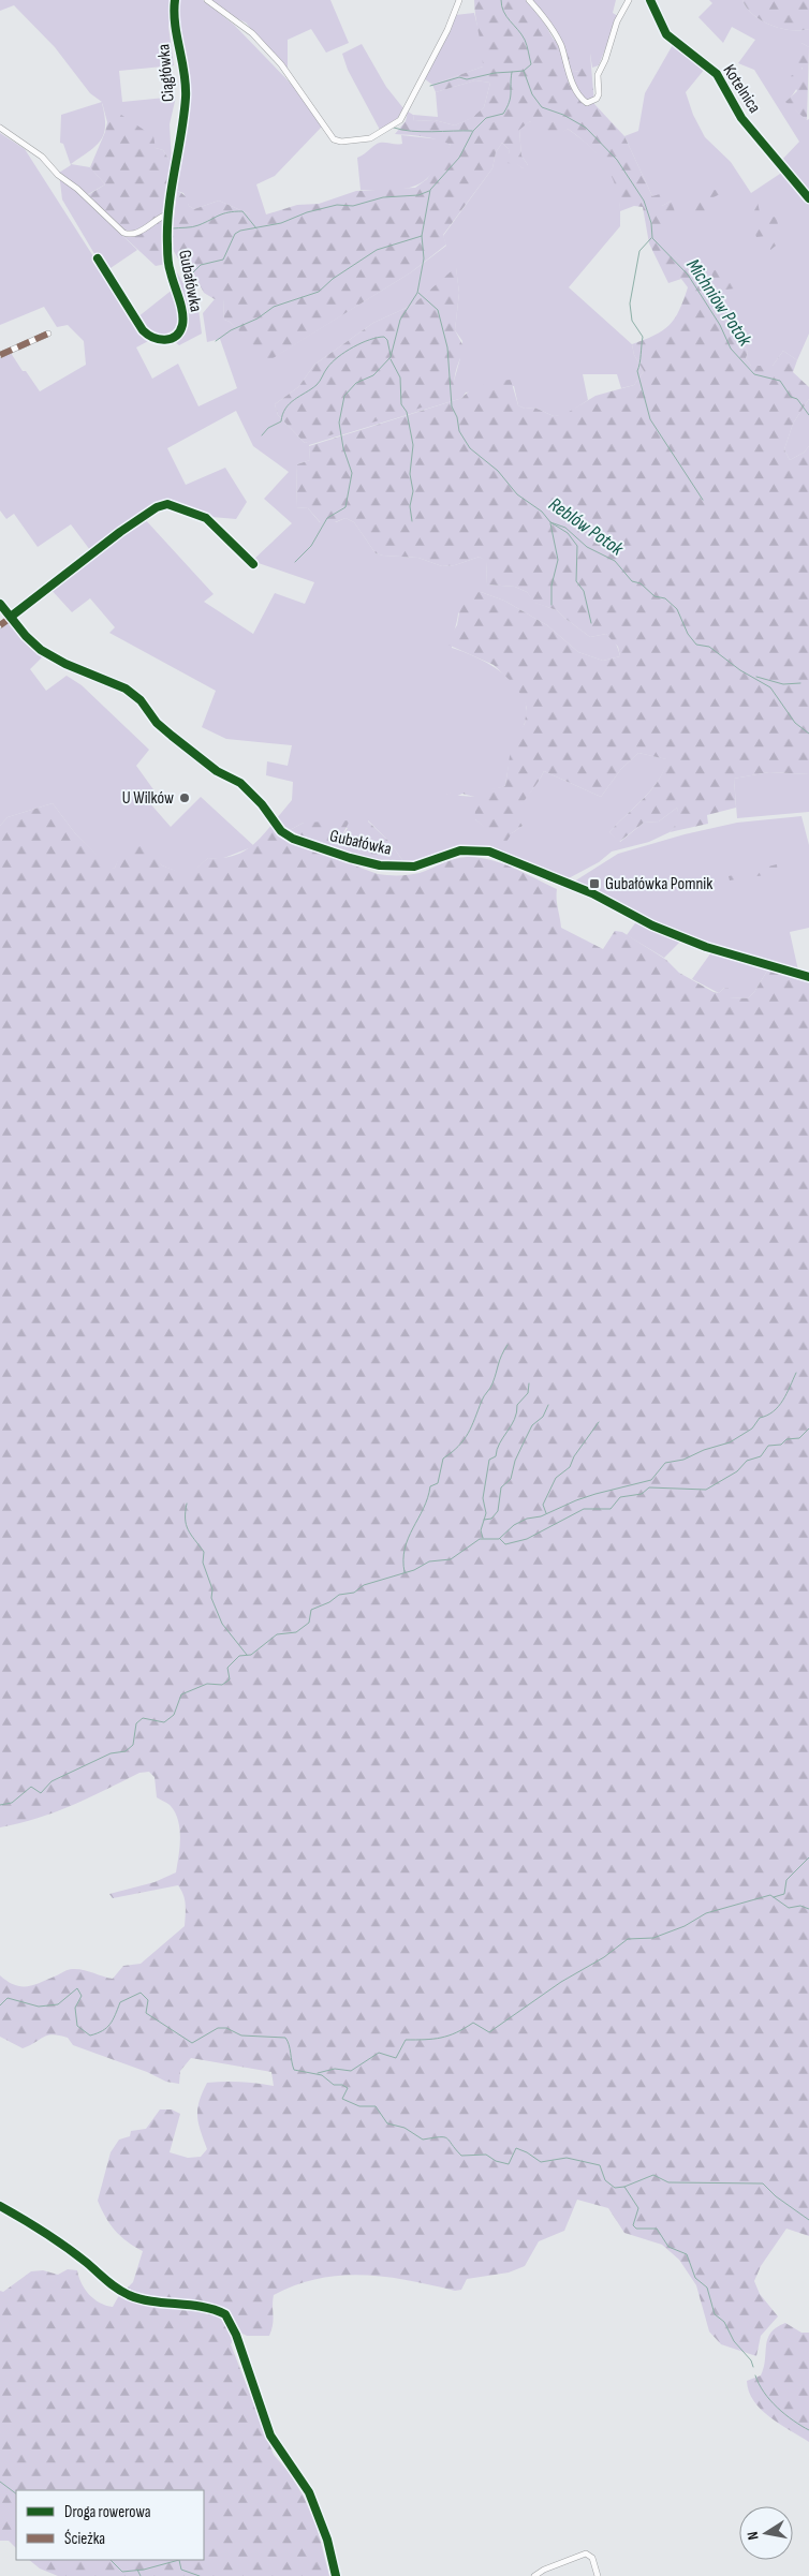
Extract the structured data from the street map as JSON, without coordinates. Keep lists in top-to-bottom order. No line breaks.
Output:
{"streets":{"street":["Ciągłówka","Kotelnica","Gubałówka"]},"crossings":[["Ciągłówka","Gubałówka"]],"water":["Michniów Potok","Reblów Potok"],"places":{"other":["U Wilków"],"transit":["Gubałówka Pomnik"]},"legend":["Droga rowerowa","Ścieżka"],"north":"left"}
